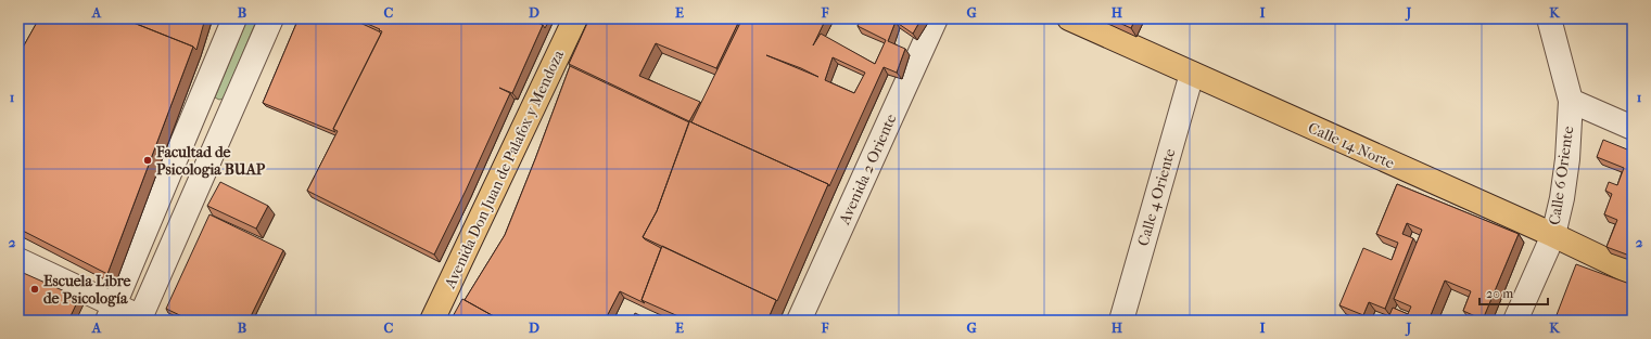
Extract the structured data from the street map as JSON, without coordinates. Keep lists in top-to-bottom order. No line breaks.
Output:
{"streets":{"main road":["Calle 14 Norte","Avenida Don Juan de Palafox y Mendoza"],"street":["Avenida 2 Oriente","Calle 6 Oriente","Calle 4 Oriente"]},"crossings":[["Calle 14 Norte","Calle 6 Oriente"],["Calle 14 Norte","Calle 4 Oriente"]],"places":["Facultad de Psicologia BUAP","Escuela Libre de Psicología"],"scale_bar":"20 m","grid":{"columns":["A","B","C","D","E","F","G","H","I","J","K"],"rows":["1","2"]}}
